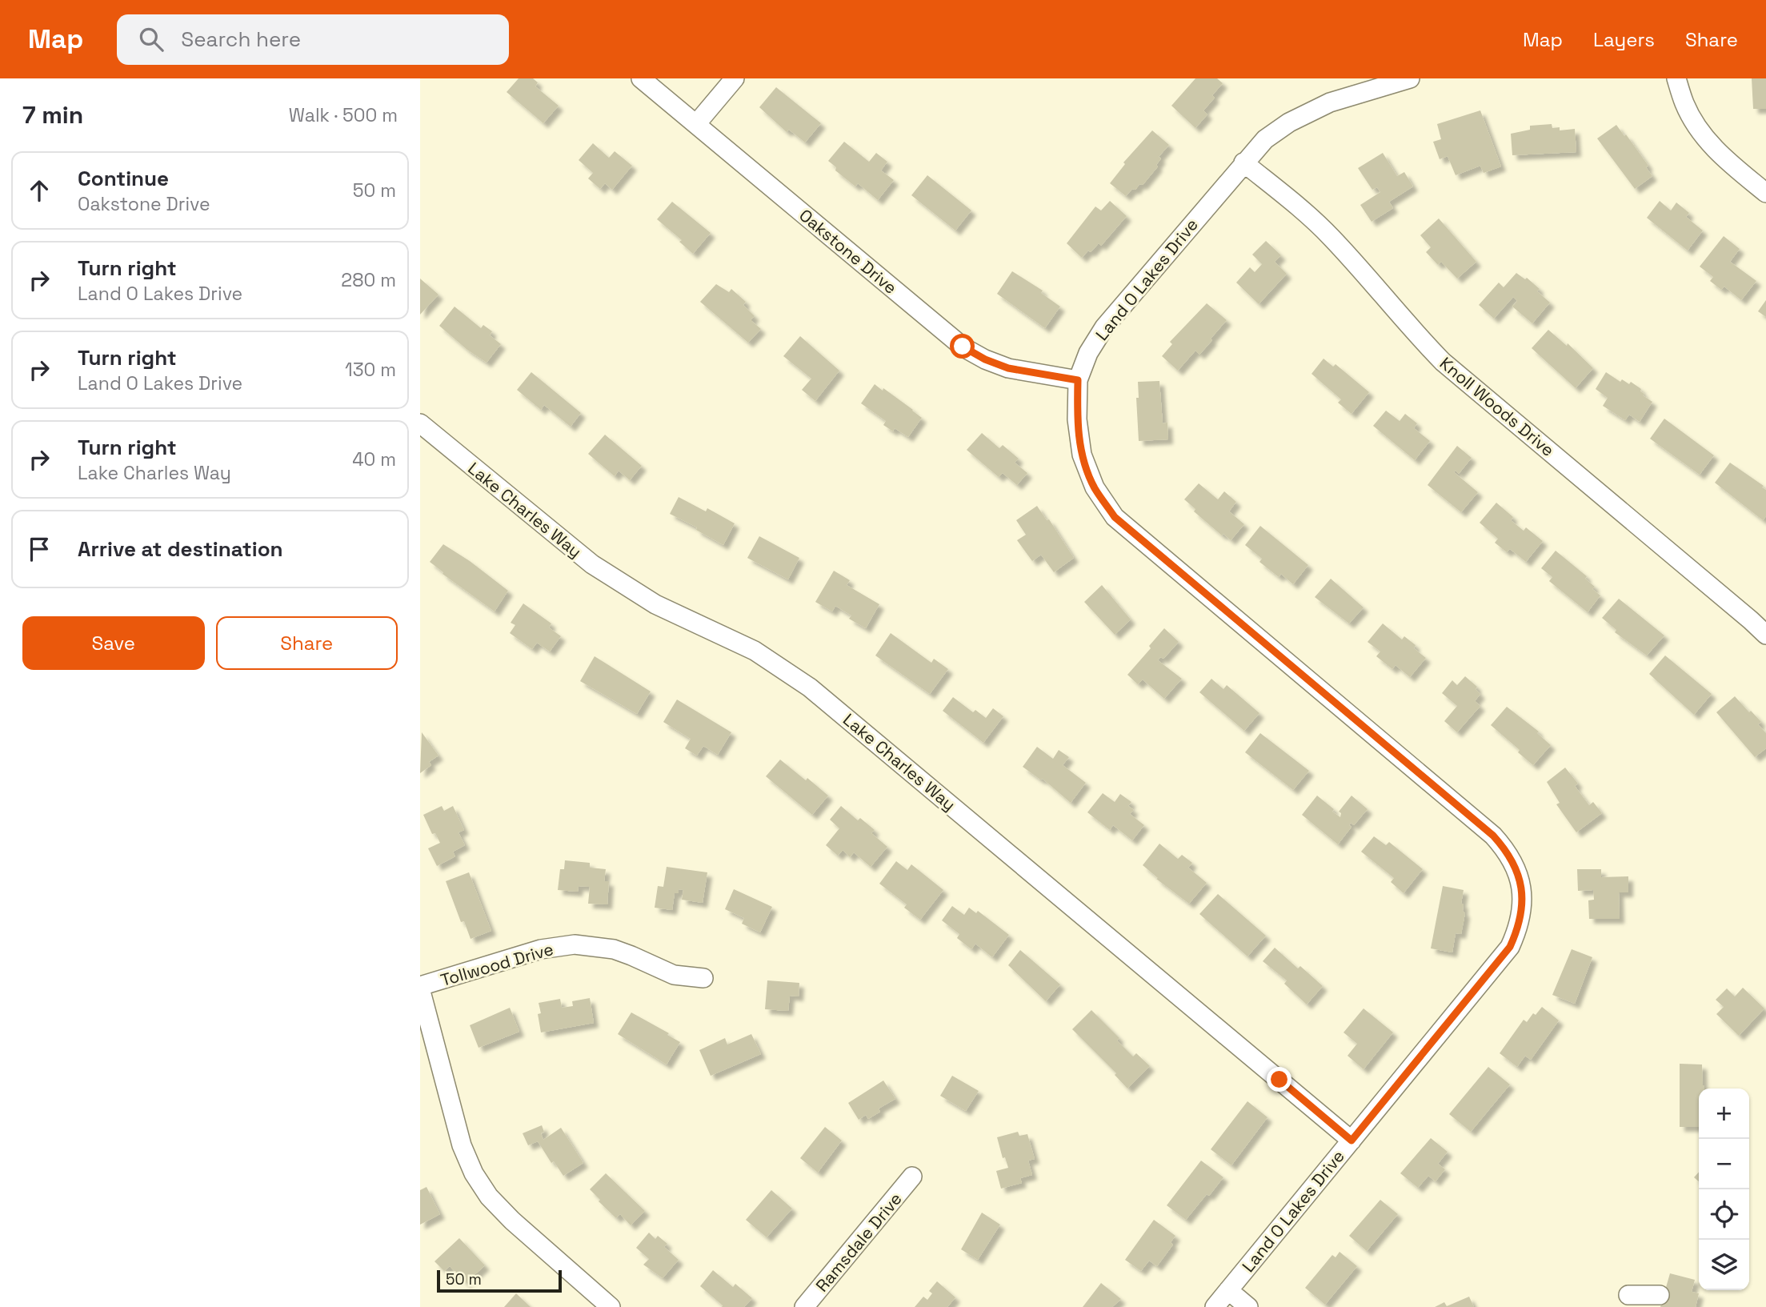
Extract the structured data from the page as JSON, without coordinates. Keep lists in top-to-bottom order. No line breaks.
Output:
{"streets":{"street":["Oakstone Drive","Land O Lakes Drive","Knoll Woods Drive","Lake Charles Way","Tollwood Drive","Ramsdale Drive"]},"crossings":[["Oakstone Drive","Land O Lakes Drive"],["Land O Lakes Drive","Knoll Woods Drive"],["Land O Lakes Drive","Lake Charles Way"]],"scale_bar":"50 m","page":{"header":"Map","search":"Search here","nav":["Map","Layers","Share"],"heading":["7 min","Walk · 500 m"],"list":[["Continue","Oakstone Drive","50 m"],["Turn right","Land O Lakes Drive","280 m"],["Turn right","Land O Lakes Drive","130 m"],["Turn right","Lake Charles Way","40 m"],"Arrive at destination"],"buttons":["Save","Share"],"map_buttons":["+","−"],"scale":"50 m"}}
